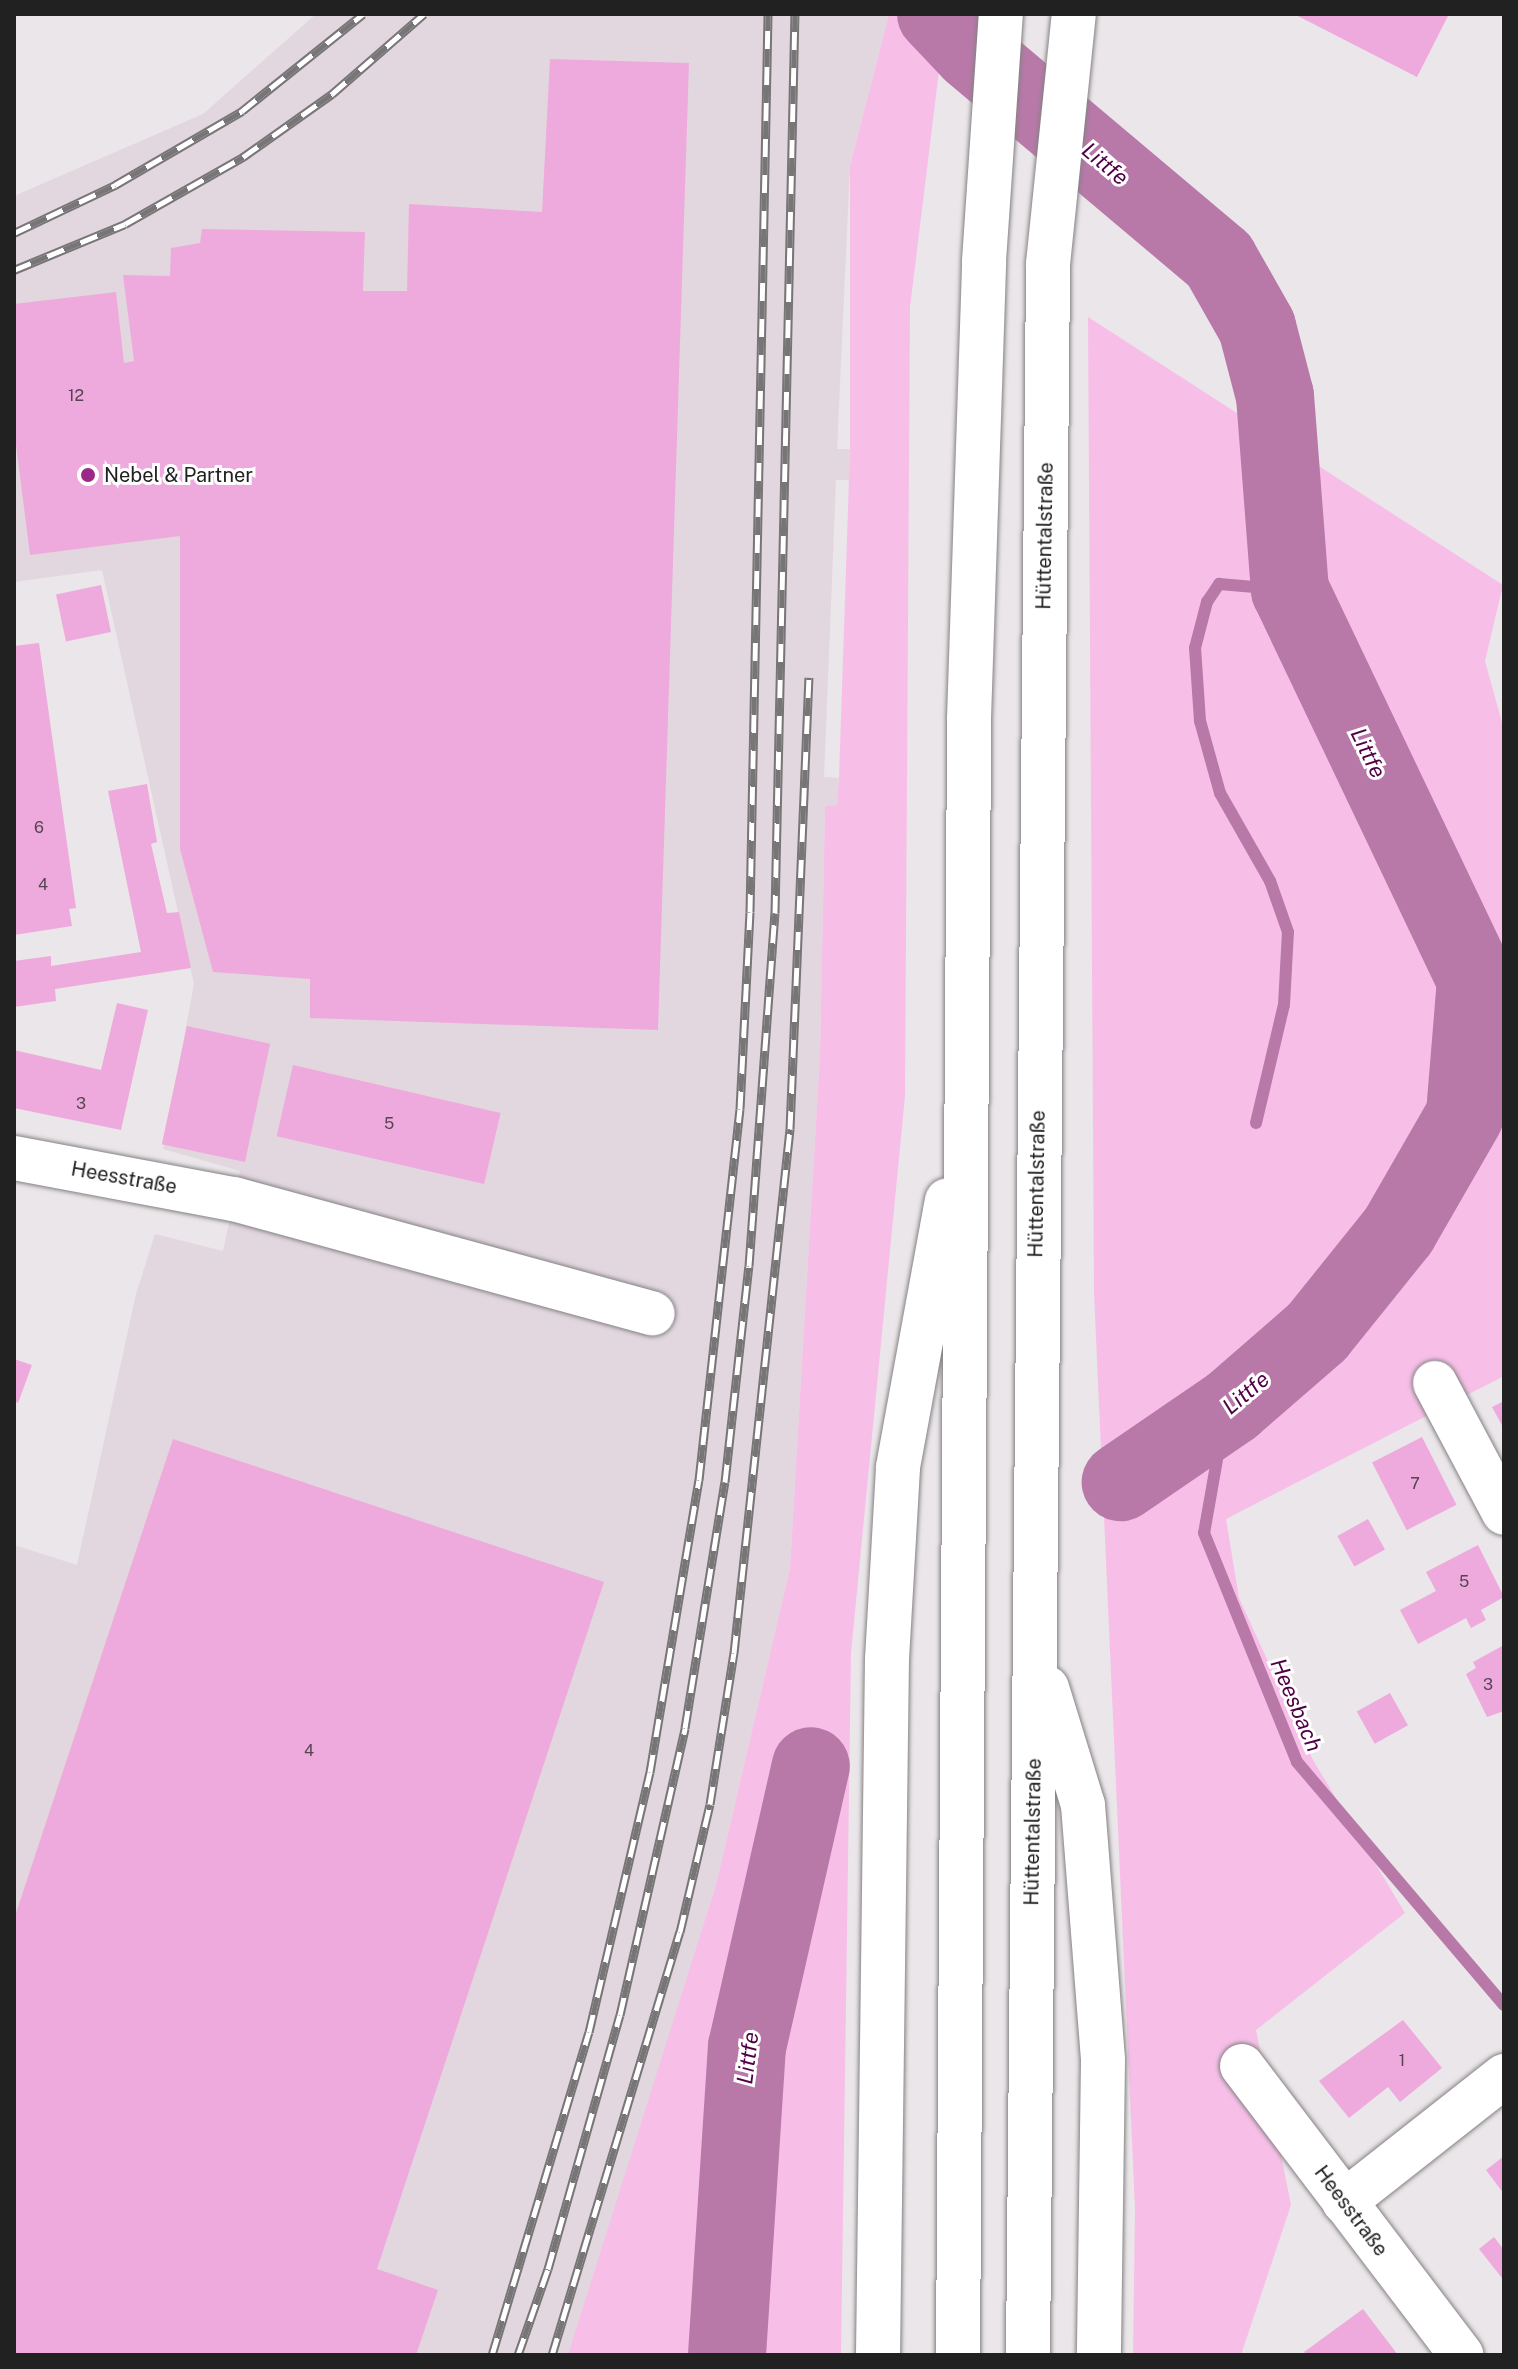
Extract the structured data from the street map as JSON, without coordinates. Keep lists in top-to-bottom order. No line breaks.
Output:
{"streets":{"main road":["Hüttentalstraße","Heesstraße"]},"water":["Littfe","Heesbach"],"places":["Nebel & Partner"],"house_numbers":["12","6","4","3","5","7","5","3","4","1"]}
